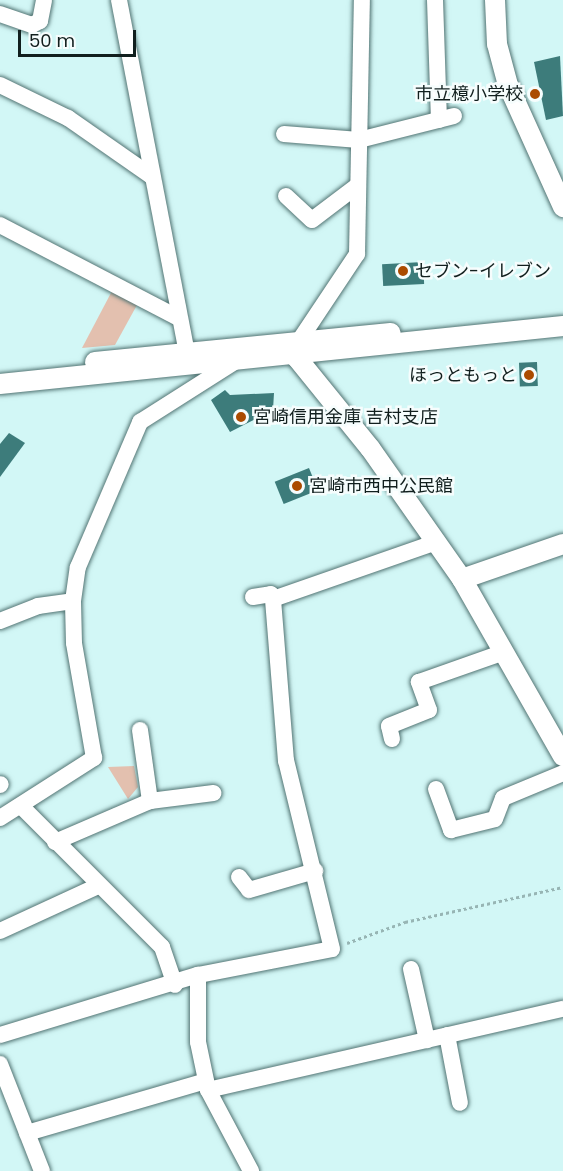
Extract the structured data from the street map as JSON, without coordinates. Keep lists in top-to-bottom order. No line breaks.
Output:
{"places":["市立檍小学校","セブン-イレブン","ほっともっと","宮崎信用金庫 吉村支店","宮崎市西中公民館"],"scale_bar":"50 m"}
